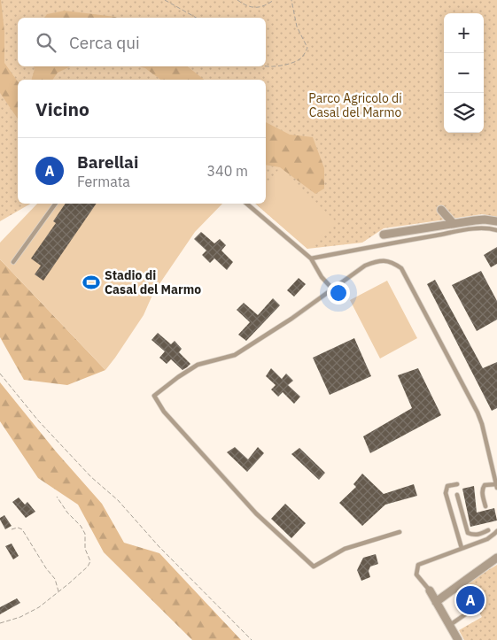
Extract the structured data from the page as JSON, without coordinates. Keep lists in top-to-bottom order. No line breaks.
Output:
{"parks":["Parco Agricolo di Casal del Marmo"],"places":{"sports":["Stadio di Casal del Marmo"]},"page":{"map_buttons":["+","−"],"search":"Cerca qui","heading":"Vicino","list":[{"mark":"A","name":"Barellai","note":"Fermata","value":"340 m"}],"pins":"A"}}
